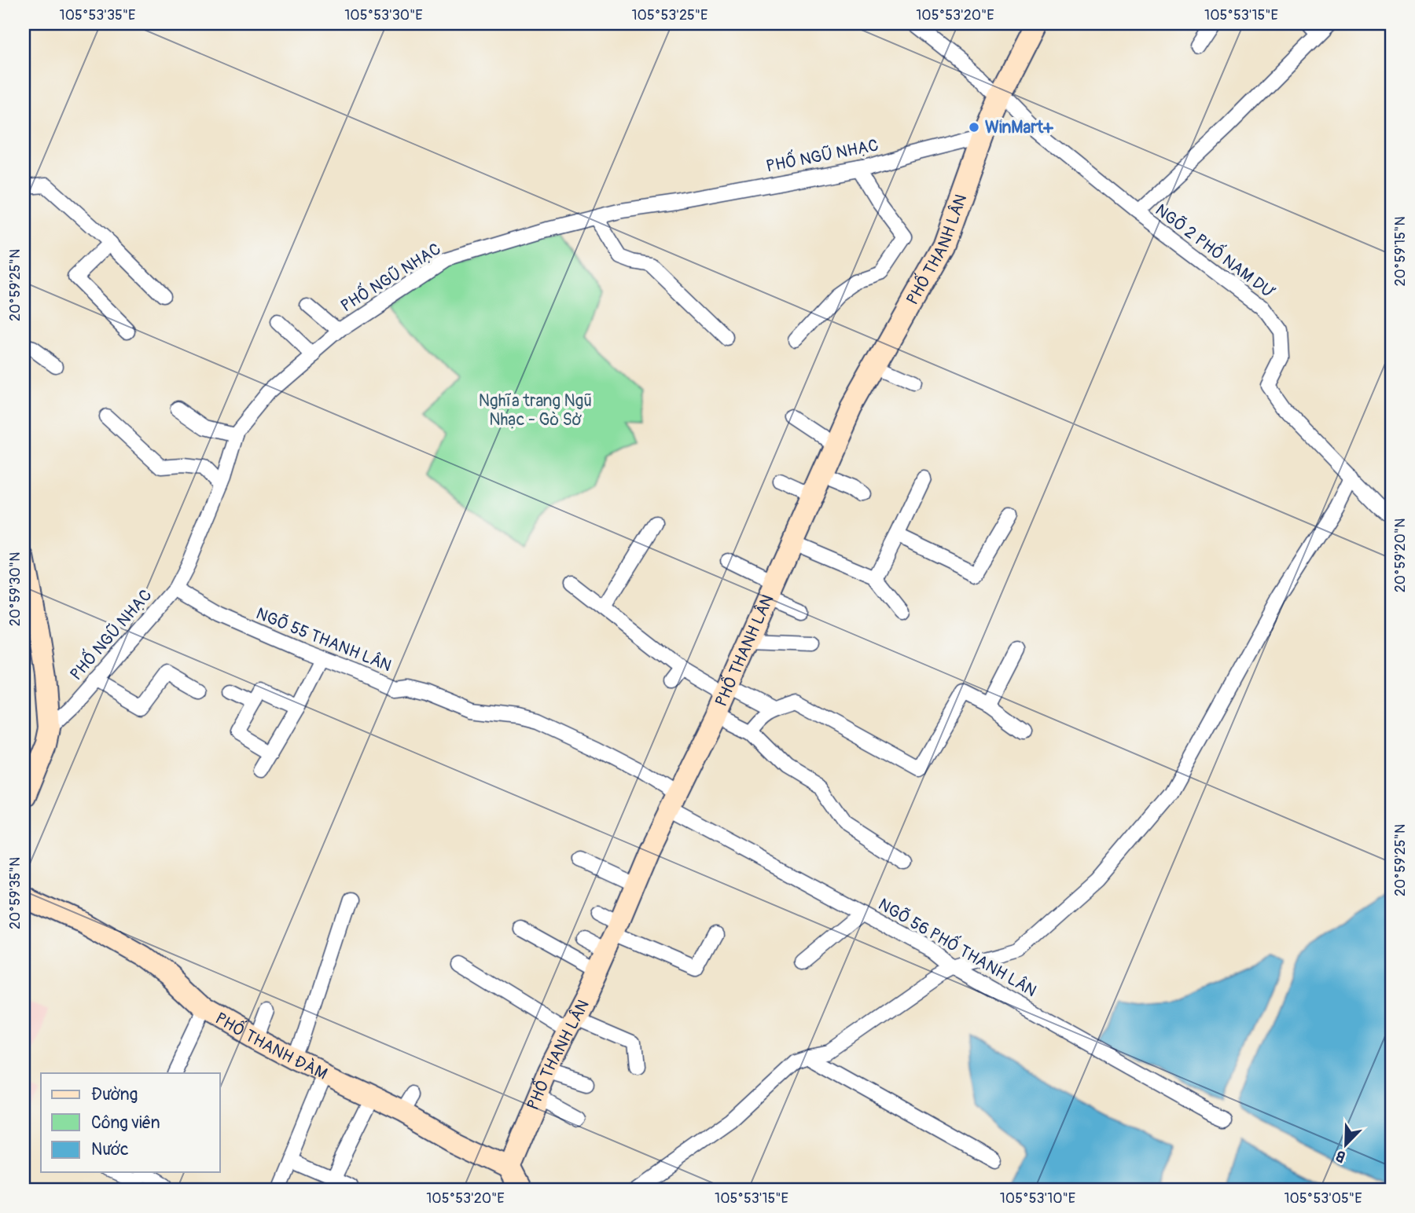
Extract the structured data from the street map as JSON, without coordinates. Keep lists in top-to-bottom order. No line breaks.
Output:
{"streets":{"street":["PHỐ NGŨ NHẠC","PHỐ THANH LÂN","NGÕ 2 PHỐ NAM DƯ","NGÕ 55 THANH LÂN","NGÕ 56 PHỐ THANH LÂN","PHỐ THANH ĐÀM"]},"crossings":[["PHỐ NGŨ NHẠC","PHỐ THANH LÂN"],["PHỐ NGŨ NHẠC","NGÕ 55 THANH LÂN"],["PHỐ THANH LÂN","NGÕ 55 THANH LÂN"],["PHỐ THANH LÂN","NGÕ 56 PHỐ THANH LÂN"],["PHỐ THANH LÂN","PHỐ THANH ĐÀM"],["NGÕ 55 THANH LÂN","NGÕ 56 PHỐ THANH LÂN"]],"parks":["Nghĩa trang Ngũ Nhạc - Gò Sở"],"places":["WinMart+"],"legend":["Đường","Công viên","Nước"],"north":"bottom left","coordinates":["105°53'35\"E","105°53'30\"E","105°53'25\"E","105°53'20\"E","105°53'15\"E","20°59'15\"N","20°59'25\"N","20°59'20\"N","20°59'30\"N","20°59'35\"N","105°53'10\"E","105°53'05\"E"]}
